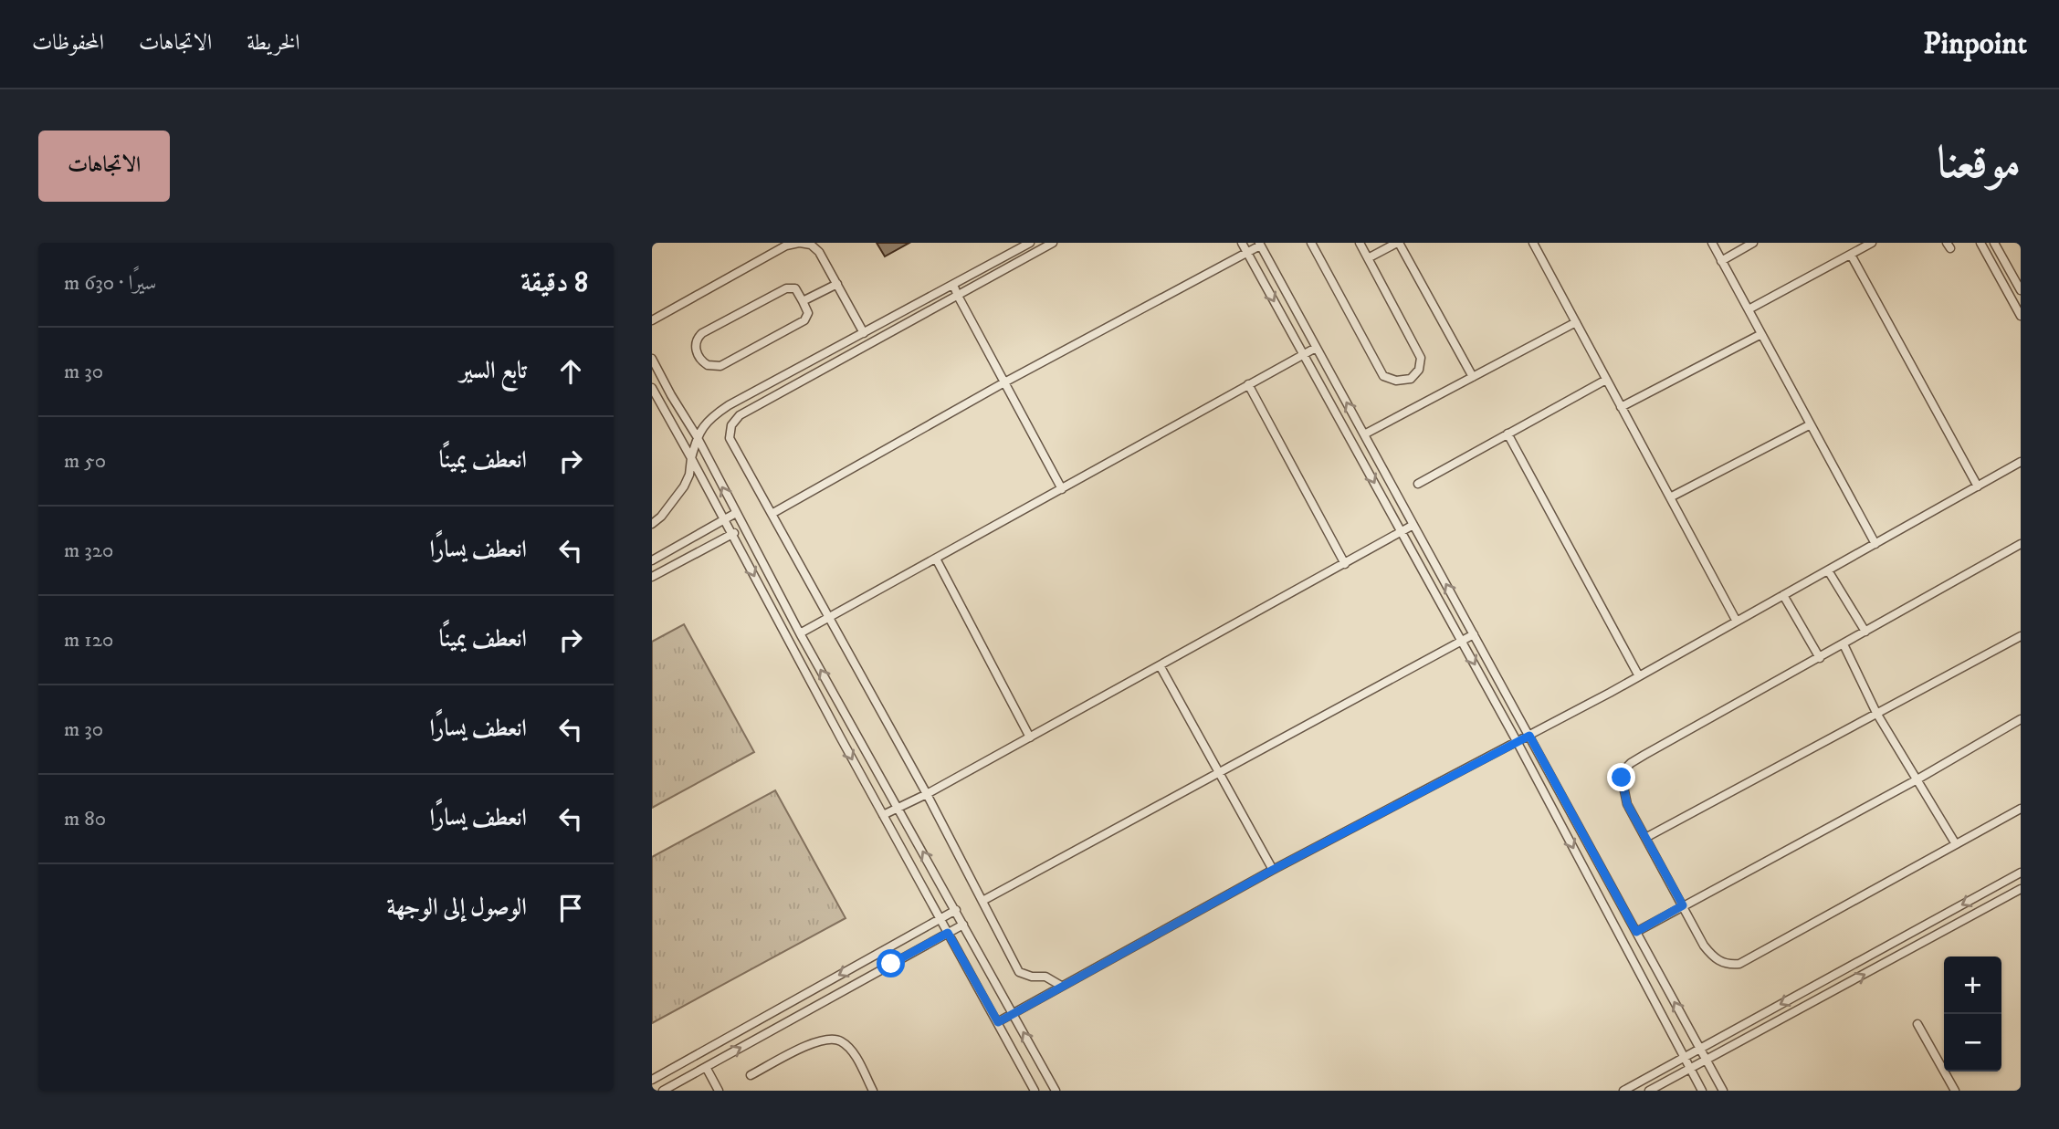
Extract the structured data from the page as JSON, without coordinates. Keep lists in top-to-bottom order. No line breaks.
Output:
{"page":{"header":"Pinpoint","nav":["الخريطة","الاتجاهات","المحفوظات"],"title":"موقعنا","buttons":"الاتجاهات","heading":["8 دقيقة","سيرًا · 630 m"],"list":[["تابع السير","30 m"],["انعطف يمينًا","50 m"],["انعطف يسارًا","320 m"],["انعطف يمينًا","120 m"],["انعطف يسارًا","30 m"],["انعطف يسارًا","80 m"],"الوصول إلى الوجهة"],"map_buttons":["+","−"]}}
